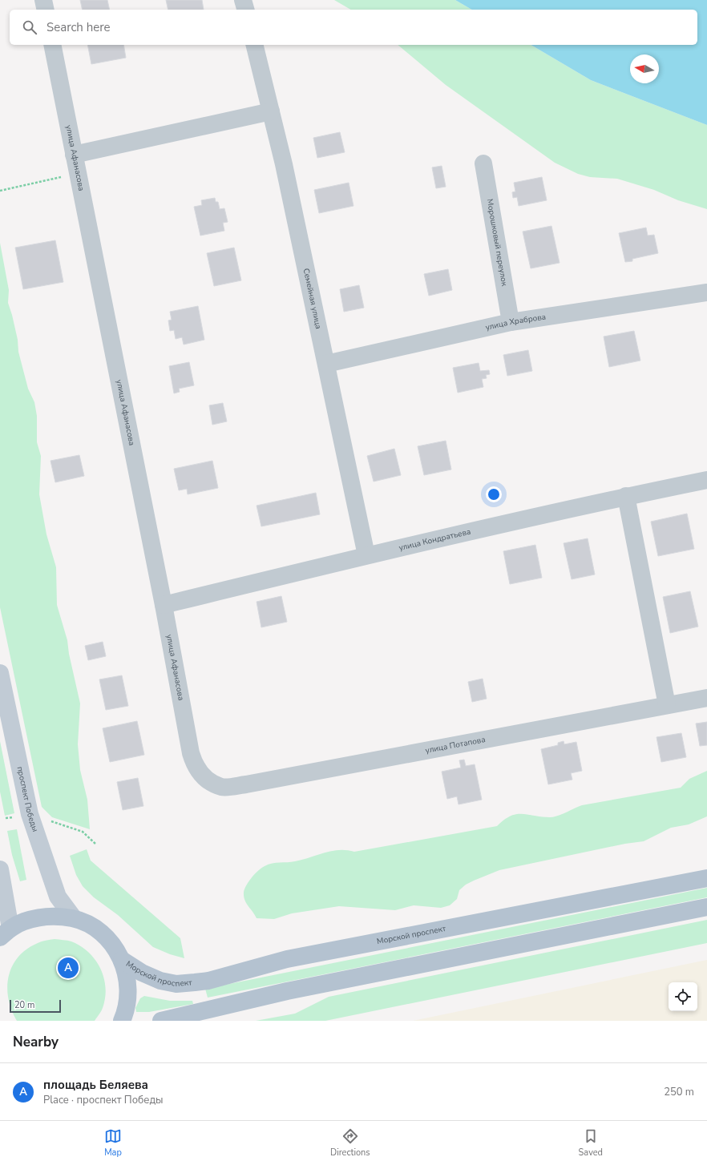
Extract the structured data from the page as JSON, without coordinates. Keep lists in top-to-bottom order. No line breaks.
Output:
{"streets":{"main road":["проспект Победы","Морской проспект"],"street":["улица Афанасова","Морошковый переулок","Семейная улица","улица Храброва","улица Кондратьева","улица Потапова"]},"crossings":[["улица Афанасова","улица Кондратьева"],["улица Афанасова","улица Потапова"],["Морошковый переулок","улица Храброва"],["Семейная улица","улица Храброва"],["Семейная улица","улица Кондратьева"]],"scale_bar":"20 m","north":"left","page":{"search":"Search here","pins":"A","scale":"20 m","heading":"Nearby","list":[{"mark":"A","name":"площадь Беляева","note":"Place · проспект Победы","value":"250 m"}],"nav":["Map","Directions","Saved"]}}
